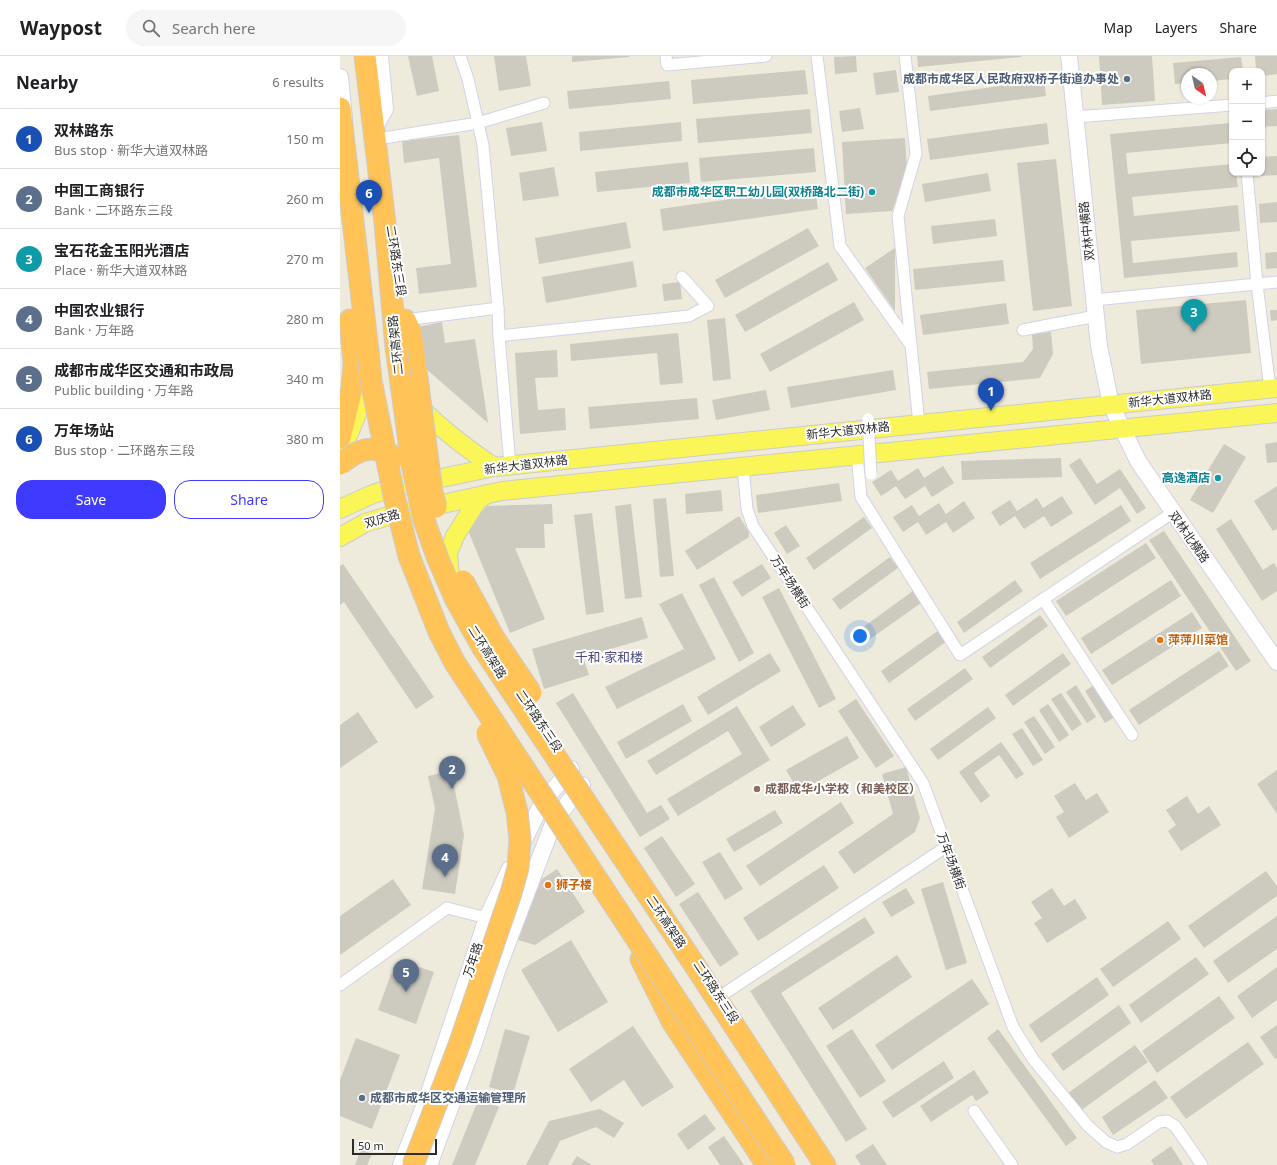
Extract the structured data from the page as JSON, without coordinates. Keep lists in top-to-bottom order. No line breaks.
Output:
{"streets":{"highway":["二环高架路"],"main road":["双林中横路","二环路东三段","新华大道双林路","双庆路","双林北横路","万年路"],"street":["万年场横街"]},"crossings":[["双林中横路","新华大道双林路"],["双林中横路","双林北横路"],["二环路东三段","新华大道双林路"],["二环路东三段","双庆路"],["二环路东三段","万年路"],["新华大道双林路","双庆路"],["新华大道双林路","双林北横路"],["新华大道双林路","万年场横街"]],"districts":["千和·家和楼"],"places":["成都市成华区人民政府双桥子街道办事处","成都市成华区职工幼儿园(双桥路北二街)","高逸酒店","萍萍川菜馆","成都成华小学校（和美校区）","狮子楼","成都市成华区交通运输管理所"],"scale_bar":"50 m","north":"bottom right","page":{"header":"Waypost","search":"Search here","nav":["Map","Layers","Share"],"heading":["Nearby","6 results"],"map_buttons":["+","−"],"list":[{"mark":"1","name":"双林路东","note":"Bus stop · 新华大道双林路","value":"150 m"},{"mark":"2","name":"中国工商银行","note":"Bank · 二环路东三段","value":"260 m"},{"mark":"3","name":"宝石花金玉阳光酒店","note":"Place · 新华大道双林路","value":"270 m"},{"mark":"4","name":"中国农业银行","note":"Bank · 万年路","value":"280 m"},{"mark":"5","name":"成都市成华区交通和市政局","note":"Public building · 万年路","value":"340 m"},{"mark":"6","name":"万年场站","note":"Bus stop · 二环路东三段","value":"380 m"}],"pins":["6","3","1","2","4","5"],"buttons":["Save","Share"],"scale":"50 m"}}
